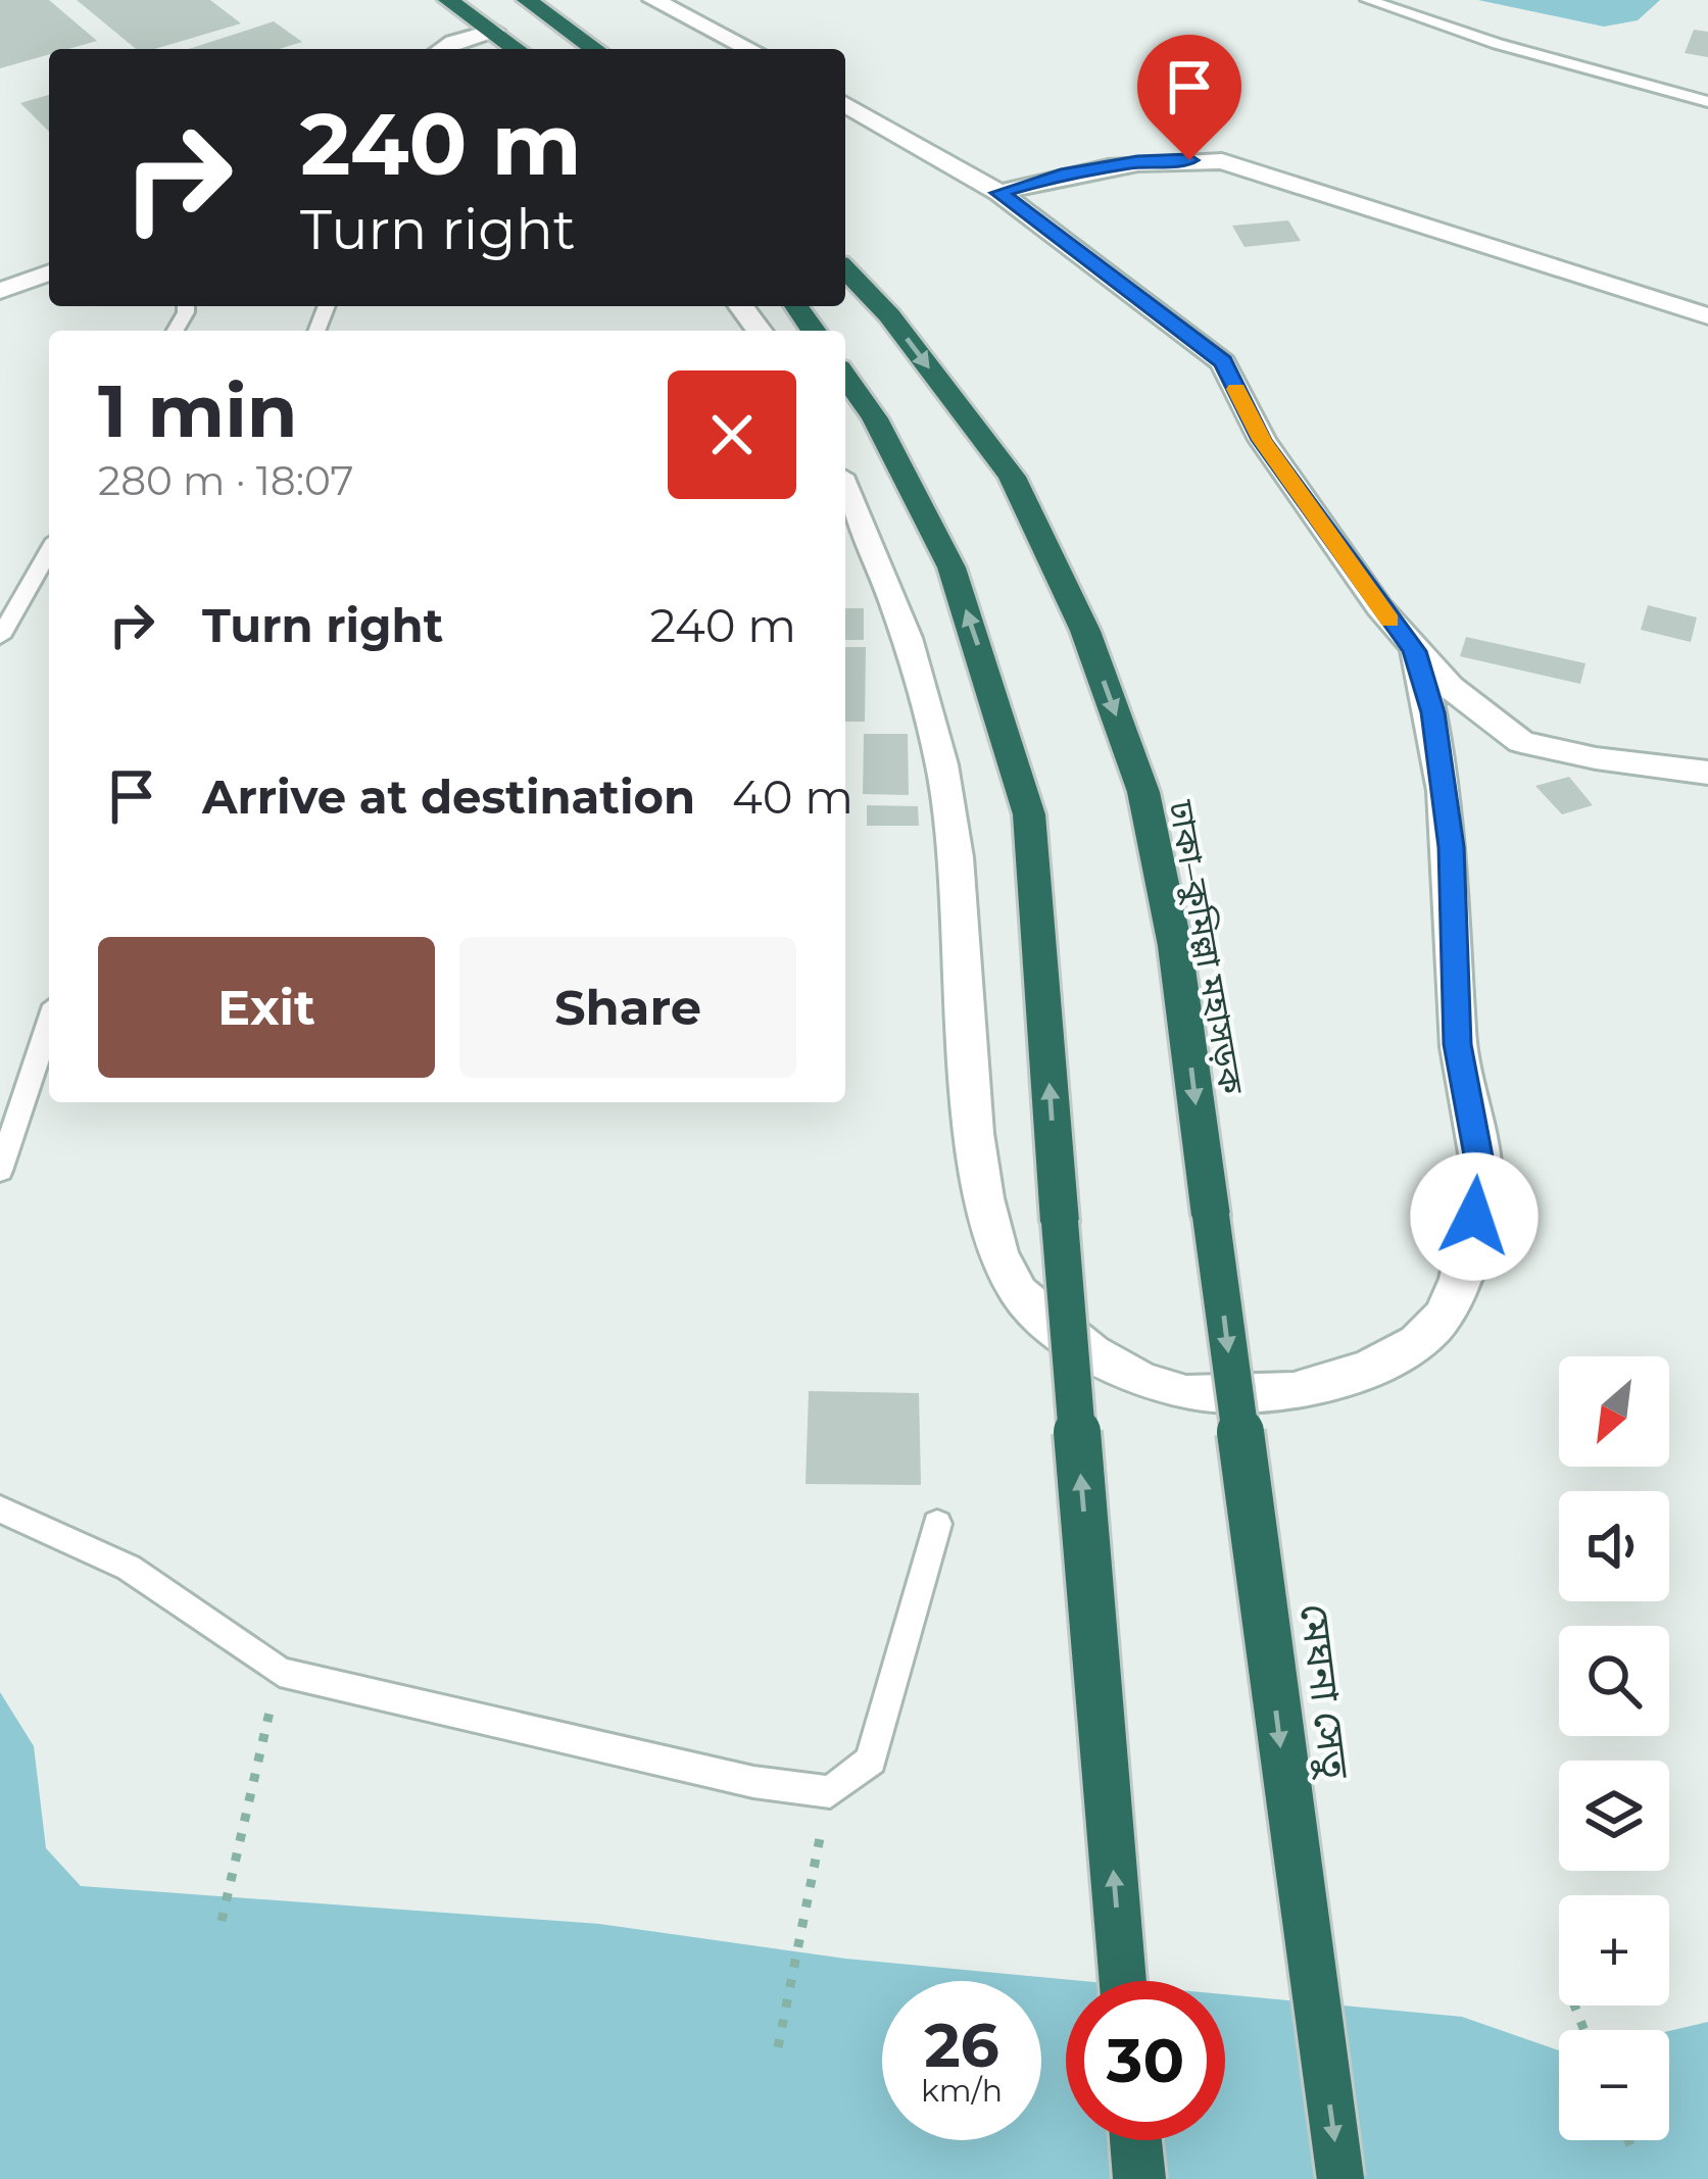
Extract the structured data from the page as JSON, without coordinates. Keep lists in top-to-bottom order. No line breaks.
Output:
{"streets":{"highway":["ঢাকা–কুমিল্লা মহাসড়ক","মেঘনা সেতু"]},"crossings":[["ঢাকা–কুমিল্লা মহাসড়ক","মেঘনা সেতু"]],"north":"bottom left","page":{"turn":["240 m","Turn right"],"heading":["1 min","280 m · 18:07"],"list":[{"name":"Turn right","value":"240 m"},{"name":"Arrive at destination","value":"40 m"}],"buttons":["Exit","Share"],"map_buttons":["+","−"],"speed":"26 km/h","limit":"30"}}
